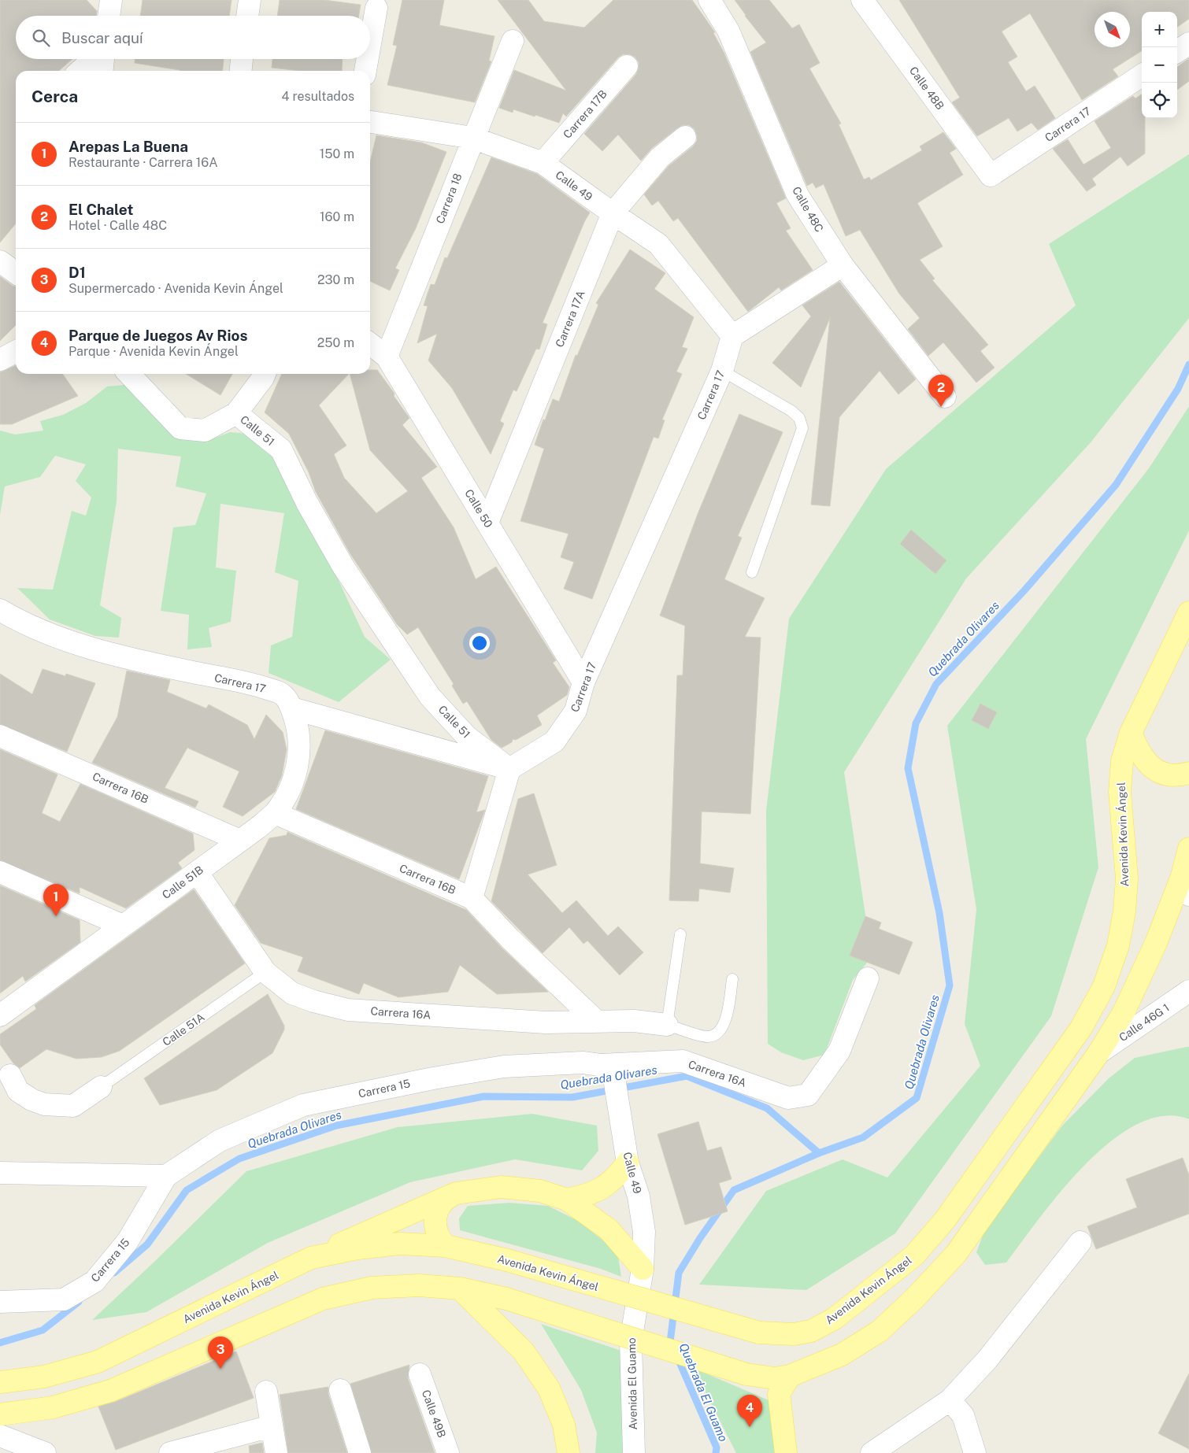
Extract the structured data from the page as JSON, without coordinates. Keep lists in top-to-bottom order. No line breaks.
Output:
{"streets":{"main road":["Avenida Kevin Ángel"],"street":["Calle 48B","Carrera 17B","Carrera 17","Calle 49","Carrera 18","Calle 48C","Carrera 17A","Calle 51","Calle 50","Carrera 16B","Calle 51B","Carrera 16A","Calle 46G 1","Carrera 15","Avenida El Guamo","Calle 49B"],"lane":["Calle 51A"]},"crossings":[["Calle 48B","Carrera 17"],["Carrera 17B","Calle 49"],["Carrera 17","Calle 49"],["Carrera 17","Calle 51"],["Carrera 17","Calle 50"],["Carrera 17","Calle 51B"],["Calle 49","Carrera 18"],["Calle 49","Carrera 17A"],["Calle 49","Carrera 16A"],["Calle 49","Carrera 15"],["Calle 49","Avenida El Guamo"],["Carrera 18","Calle 50"],["Carrera 17A","Calle 50"],["Carrera 16B","Calle 51B"],["Calle 51B","Carrera 16A"],["Carrera 16A","Calle 51A"],["Carrera 16A","Carrera 15"]],"water":["Quebrada Olivares","Quebrada El Guamo"],"north":"bottom right","page":{"map_buttons":["+","−"],"search":"Buscar aquí","heading":["Cerca","4 resultados"],"list":[{"mark":"1","name":"Arepas La Buena","note":"Restaurante · Carrera 16A","value":"150 m"},{"mark":"2","name":"El Chalet","note":"Hotel · Calle 48C","value":"160 m"},{"mark":"3","name":"D1","note":"Supermercado · Avenida Kevin Ángel","value":"230 m"},{"mark":"4","name":"Parque de Juegos Av Rios","note":"Parque · Avenida Kevin Ángel","value":"250 m"}],"pins":["2","1","3","4"]}}
